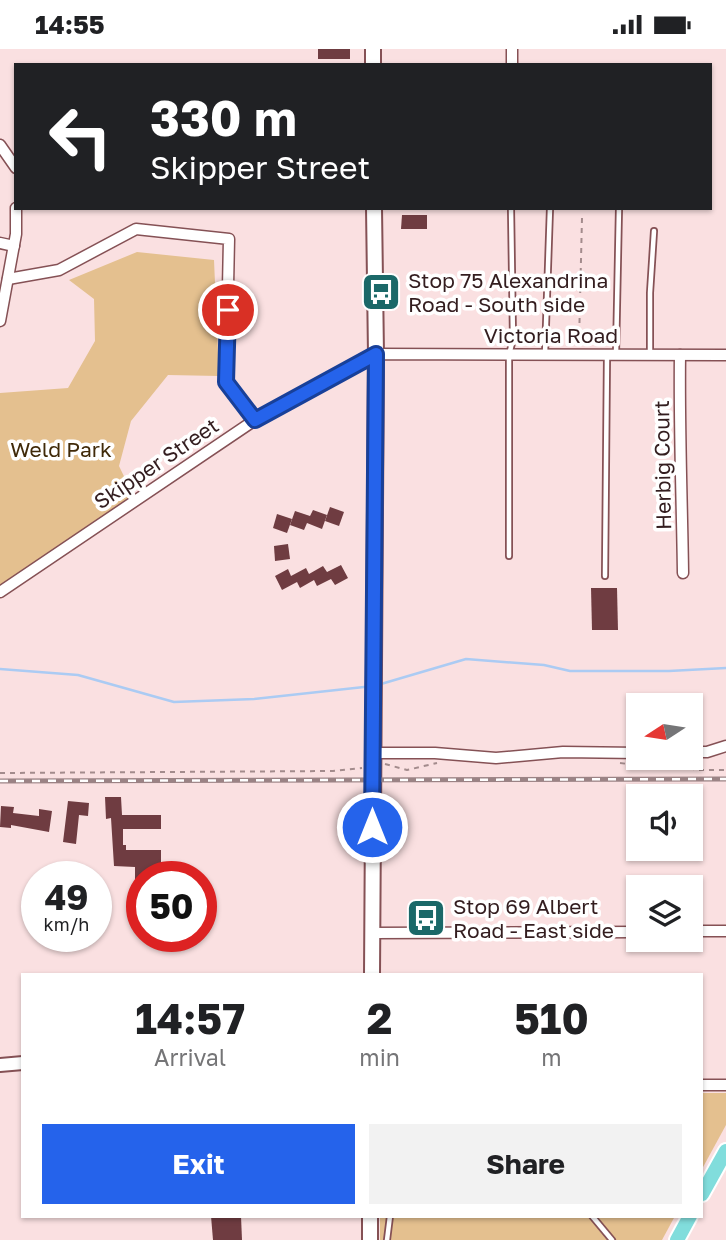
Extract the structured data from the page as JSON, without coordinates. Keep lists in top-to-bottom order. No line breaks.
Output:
{"streets":{"street":["Victoria Road","Skipper Street","Herbig Court"]},"crossings":[["Victoria Road","Skipper Street"],["Victoria Road","Herbig Court"]],"parks":["Weld Park"],"places":{"bus stop":["Stop 75 Alexandrina Road - South side","Stop 69 Albert Road - East side"]},"north":"left","page":{"status":"14:55","turn":["330 m","Skipper Street"],"speed":"49 km/h","limit":"50","eta":["14:57","Arrival","2","min","510","m"],"buttons":["Exit","Share"]}}
